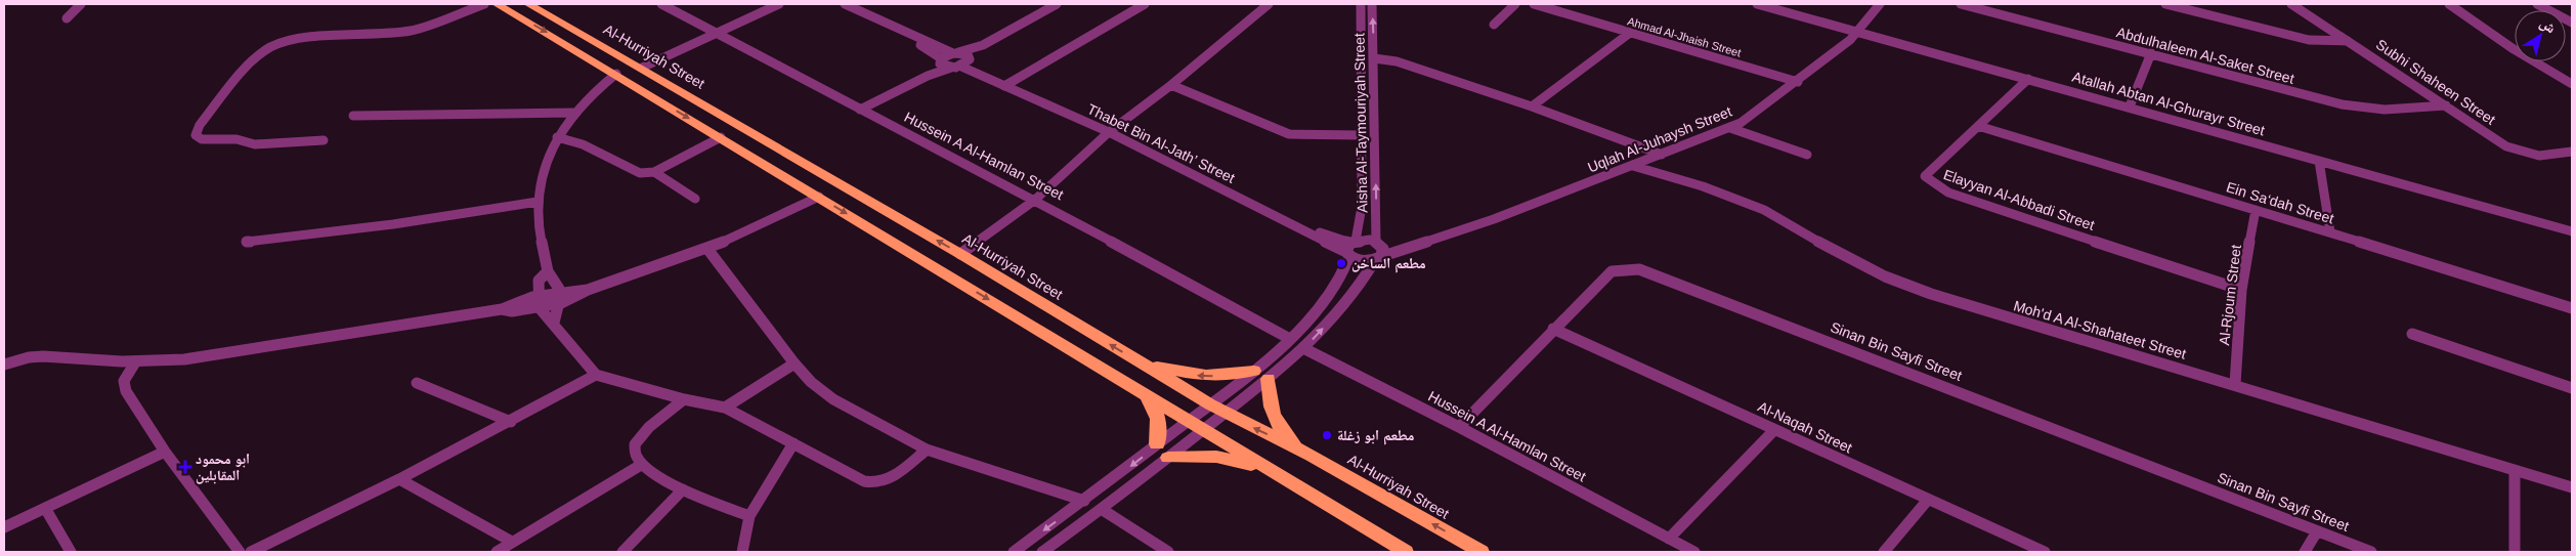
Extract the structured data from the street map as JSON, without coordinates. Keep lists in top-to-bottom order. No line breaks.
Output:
{"streets":{"highway":["Al-Hurriyah Street"],"street":["Ahmad Al-Jhaish Street","Abdulhaleem Al-Saket Street","Subhi Shaheen Street","Atallah Abtan Al-Ghurayr Street","Aisha Al-Taymouriyah Street","Uqlah Al-Juhaysh Street","Thabet Bin Al-Jath’ Street","Hussein A Al-Hamlan Street","Elayyan Al-Abbadi Street","Ein Sa‘dah Street","Al-Rjoum Street","Moh'd A Al-Shahateet Street","Sinan Bin Sayfi Street","Al-Naqah Street"]},"crossings":[["Ahmad Al-Jhaish Street","Uqlah Al-Juhaysh Street"],["Abdulhaleem Al-Saket Street","Subhi Shaheen Street"],["Al-Hurriyah Street","Aisha Al-Taymouriyah Street"],["Atallah Abtan Al-Ghurayr Street","Uqlah Al-Juhaysh Street"],["Atallah Abtan Al-Ghurayr Street","Elayyan Al-Abbadi Street"],["Aisha Al-Taymouriyah Street","Uqlah Al-Juhaysh Street"],["Aisha Al-Taymouriyah Street","Thabet Bin Al-Jath’ Street"],["Aisha Al-Taymouriyah Street","Hussein A Al-Hamlan Street"],["Uqlah Al-Juhaysh Street","Thabet Bin Al-Jath’ Street"],["Uqlah Al-Juhaysh Street","Moh'd A Al-Shahateet Street"],["Hussein A Al-Hamlan Street","Sinan Bin Sayfi Street"],["Elayyan Al-Abbadi Street","Ein Sa‘dah Street"],["Elayyan Al-Abbadi Street","Al-Rjoum Street"],["Ein Sa‘dah Street","Al-Rjoum Street"],["Al-Rjoum Street","Moh'd A Al-Shahateet Street"],["Sinan Bin Sayfi Street","Al-Naqah Street"]],"places":{"other":["مطعم الساخن","مطعم ابو زغلة"],"health":["ابو محمود المقابلين"]},"north":"top right"}
